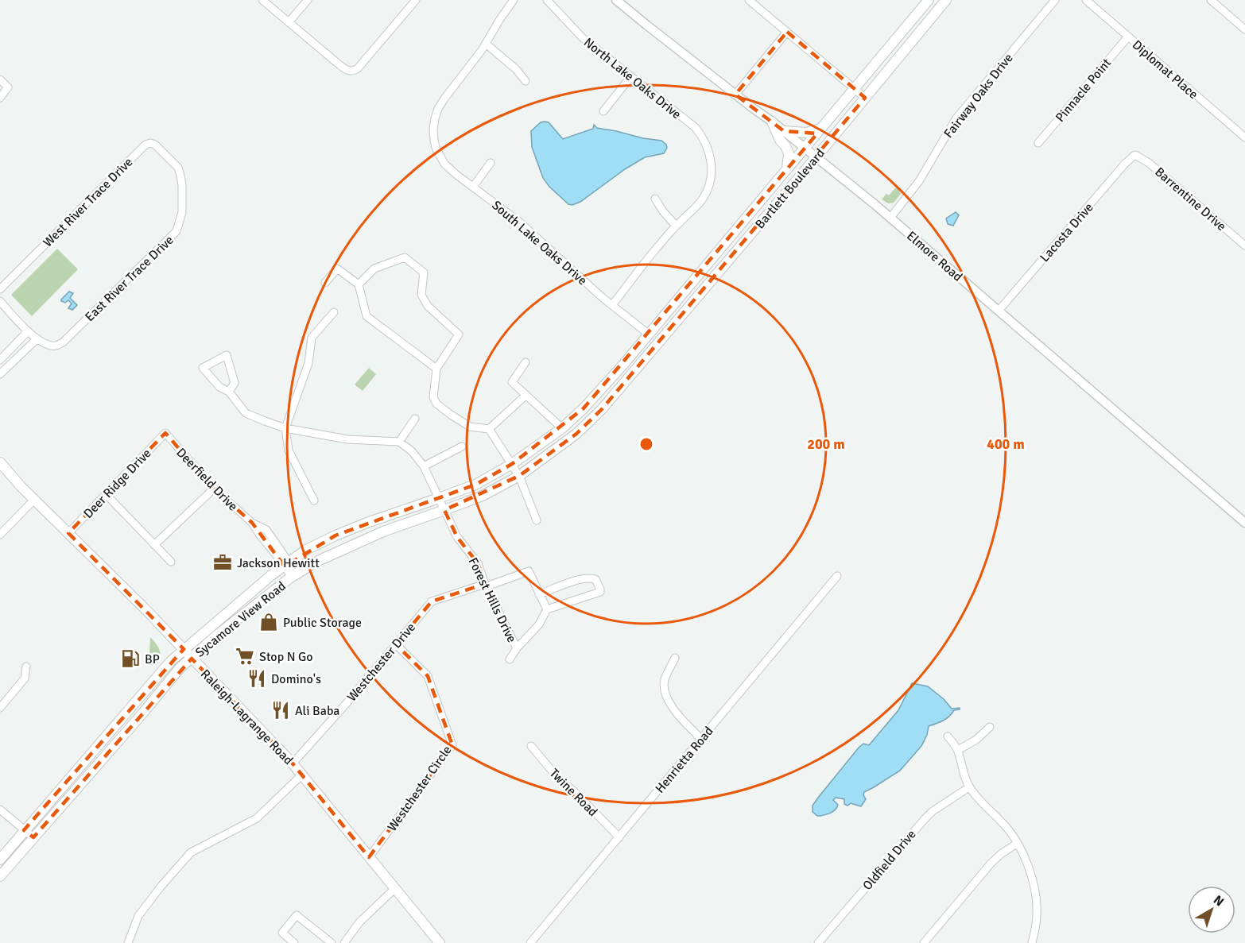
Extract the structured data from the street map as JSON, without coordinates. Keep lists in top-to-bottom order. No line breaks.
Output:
{"streets":{"main road":["Bartlett Boulevard","Sycamore View Road","Raleigh-Lagrange Road"],"street":["Diplomat Place","North Lake Oaks Drive","Pinnacle Point","Fairway Oaks Drive","Barrentine Drive","West River Trace Drive","Lacosta Drive","South Lake Oaks Drive","Elmore Road","East River Trace Drive","Deerfield Drive","Deer Ridge Drive","Forest Hills Drive","Westchester Drive","Henrietta Road","Westchester Circle","Twine Road","Oldfield Drive"]},"crossings":[["Diplomat Place","Pinnacle Point"],["Fairway Oaks Drive","Elmore Road"],["Bartlett Boulevard","South Lake Oaks Drive"],["Bartlett Boulevard","Elmore Road"],["Bartlett Boulevard","Sycamore View Road"],["Barrentine Drive","Lacosta Drive"],["West River Trace Drive","East River Trace Drive"],["Lacosta Drive","Elmore Road"],["Deerfield Drive","Deer Ridge Drive"],["Deerfield Drive","Sycamore View Road"],["Deer Ridge Drive","Raleigh-Lagrange Road"],["Forest Hills Drive","Sycamore View Road"],["Forest Hills Drive","Westchester Drive"],["Sycamore View Road","Raleigh-Lagrange Road"],["Westchester Drive","Raleigh-Lagrange Road"],["Westchester Drive","Westchester Circle"],["Raleigh-Lagrange Road","Westchester Circle"],["Henrietta Road","Twine Road"]],"places":{"office":["Jackson Hewitt"],"shop":["Public Storage"],"supermarket":["Stop N Go"],"fuel station":["BP"],"restaurant":["Domino's","Ali Baba"]},"north":"top right","rings":["200 m","400 m"]}
